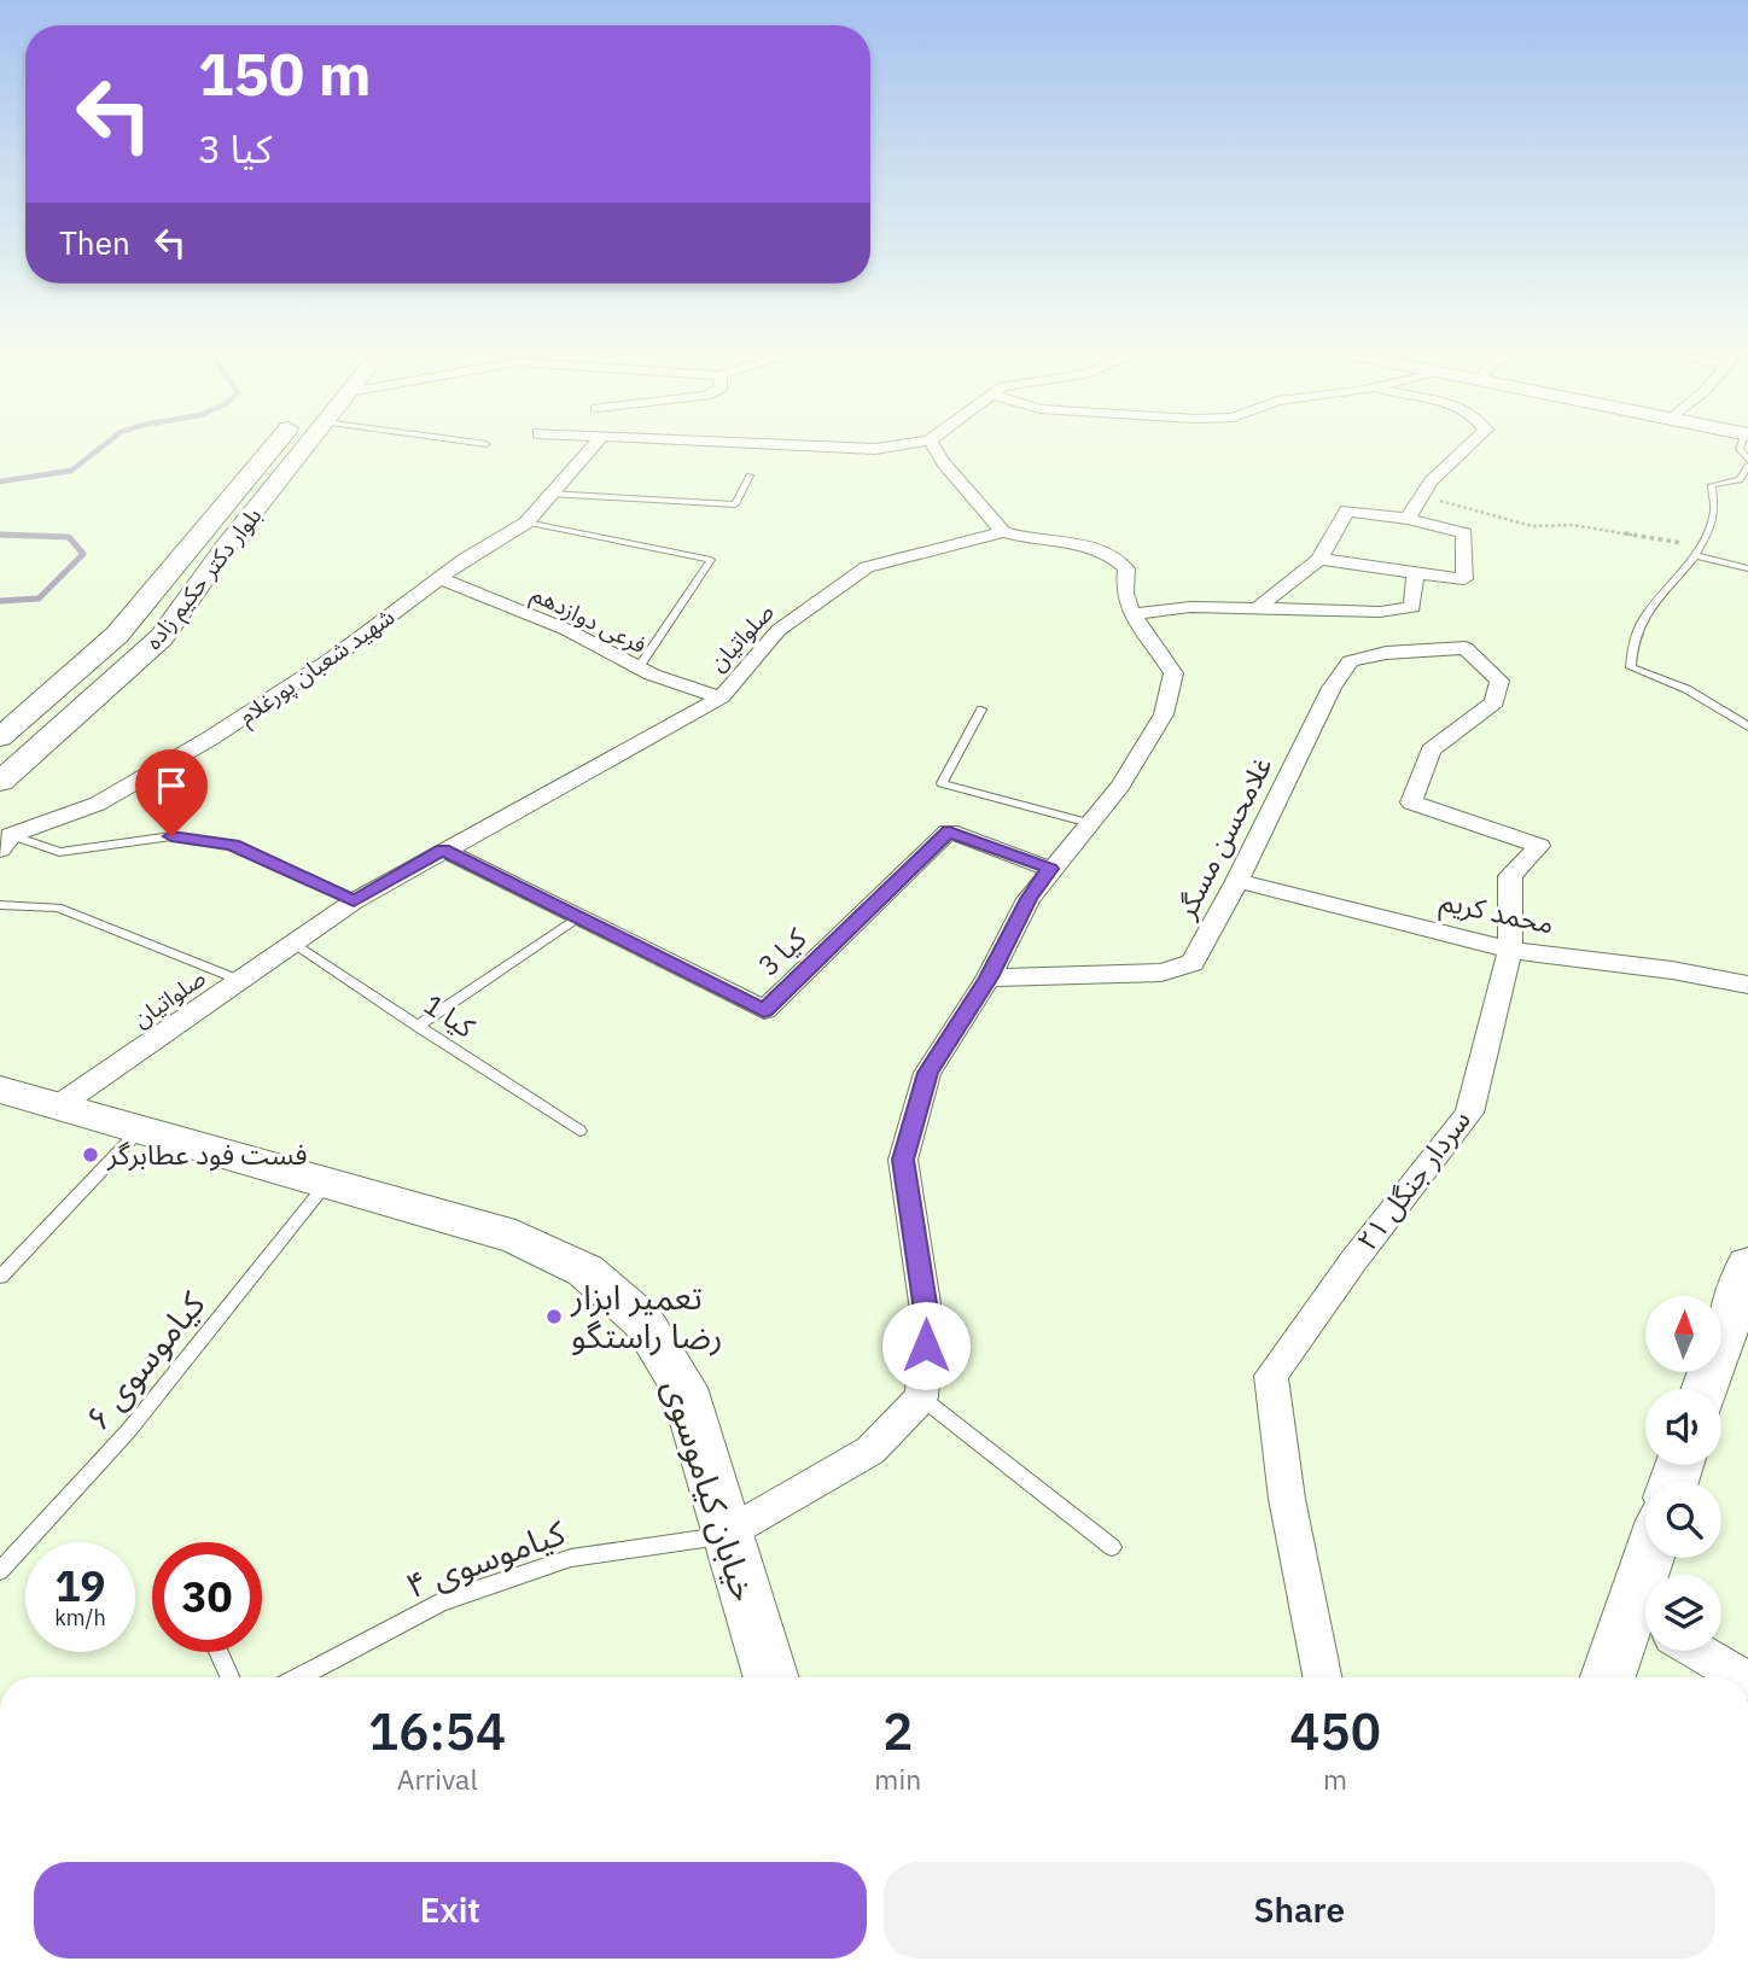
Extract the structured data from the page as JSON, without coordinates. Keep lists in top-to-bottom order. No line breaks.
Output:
{"streets":{"main road":["بلوار دکتر حکیم زاده","خیابان کیاموسوی"],"street":["فرعی دوازدهم","صلواتیان","شهید شعبان پورغلام","غلامحسن مسگر","محمد کریم","کیا 3","سردار جنگل ۲۱"],"lane":["کیا 1","کیاموسوی ۶","کیاموسوی ۴"]},"crossings":[["فرعی دوازدهم","صلواتیان"],["فرعی دوازدهم","شهید شعبان پورغلام"],["صلواتیان","کیا 3"],["صلواتیان","کیا 1"],["صلواتیان","خیابان کیاموسوی"],["غلامحسن مسگر","محمد کریم"],["غلامحسن مسگر","سردار جنگل ۲۱"],["محمد کریم","سردار جنگل ۲۱"],["کیاموسوی ۶","خیابان کیاموسوی"],["خیابان کیاموسوی","کیاموسوی ۴"]],"places":["فست فود عطابرگر","تعمیر ابزار رضا راستگو"],"north":"top","page":{"turn":["150 m","کیا 3"],"then":"Then","speed":"19 km/h","limit":"30","eta":["16:54","Arrival","2","min","450","m"],"buttons":["Exit","Share"]}}
